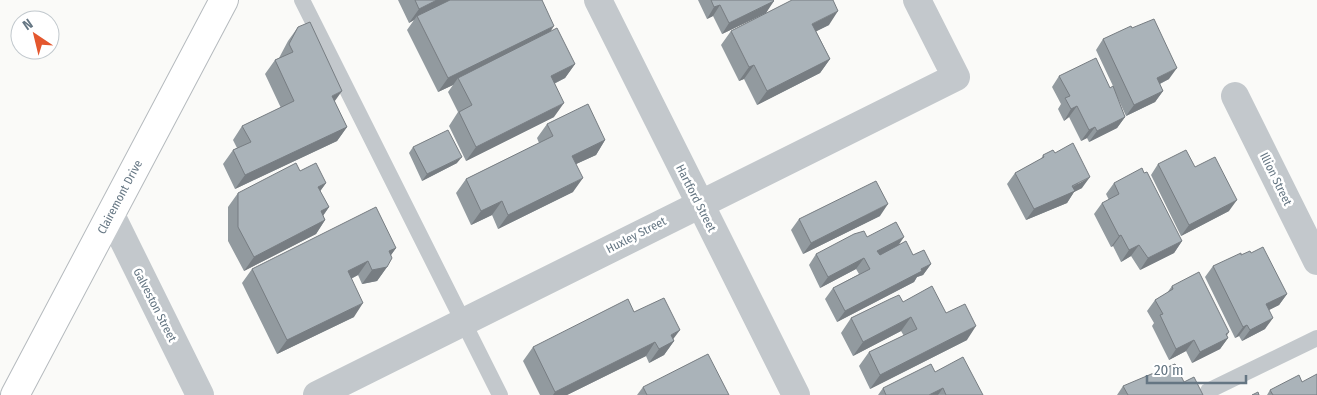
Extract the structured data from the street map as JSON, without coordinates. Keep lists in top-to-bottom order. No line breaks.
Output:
{"streets":{"main road":["Clairemont Drive"],"street":["Illion Street","Hartford Street","Huxley Street","Galveston Street"]},"crossings":[["Clairemont Drive","Galveston Street"],["Hartford Street","Huxley Street"]],"scale_bar":"20 m","north":"top left"}
